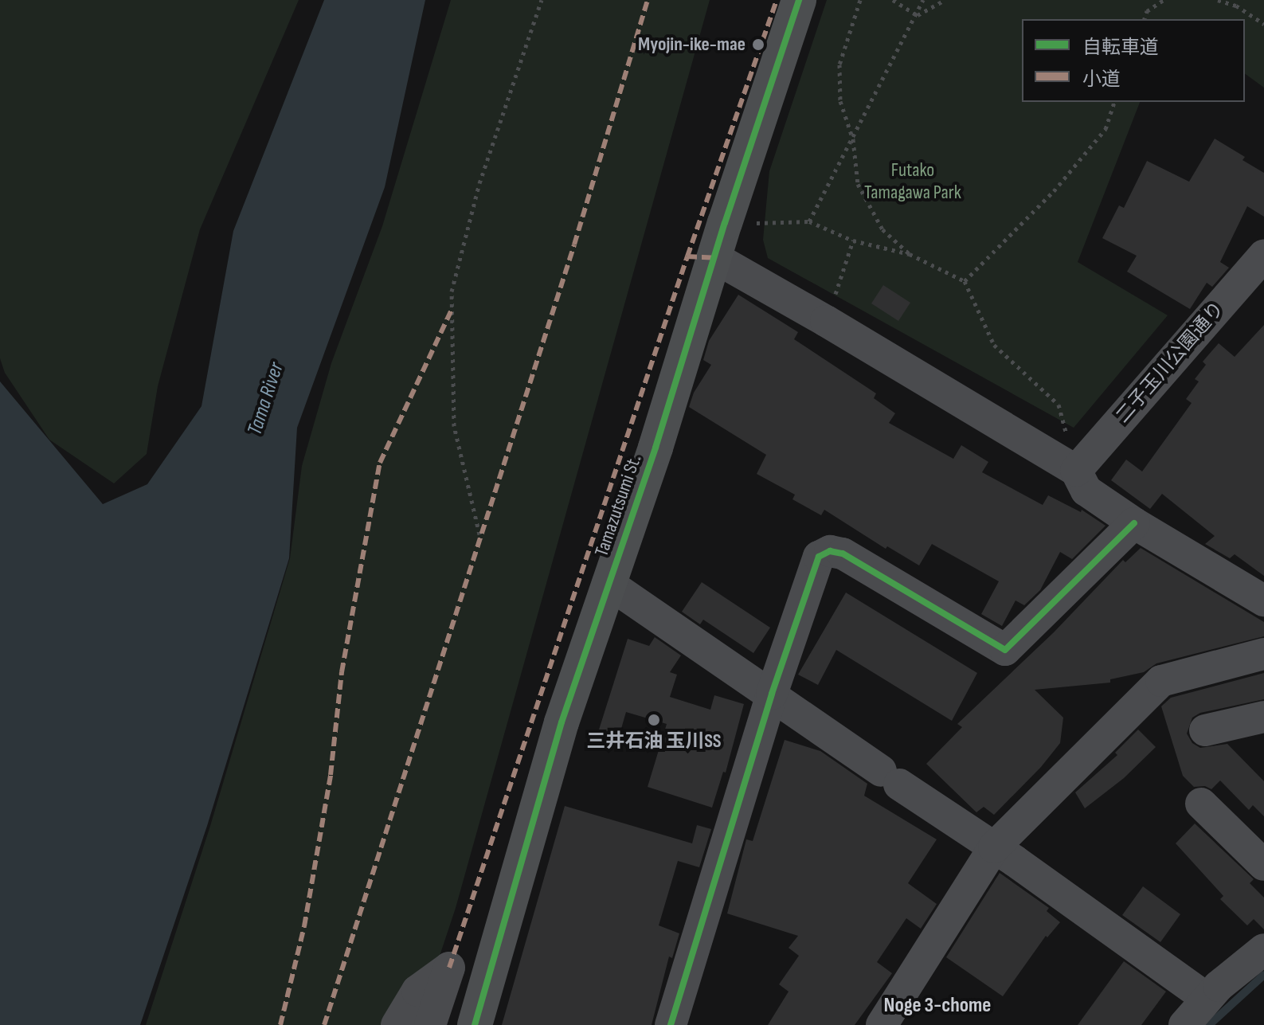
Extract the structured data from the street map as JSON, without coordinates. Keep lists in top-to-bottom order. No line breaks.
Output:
{"streets":{"main road":["Tamazutsumi St."],"street":["二子玉川公園通り"]},"districts":["Noge 3-chome"],"water":["Tama River"],"parks":["Futako Tamagawa Park"],"places":["Myojin-ike-mae","三井石油 玉川SS"],"legend":["自転車道","小道"]}
